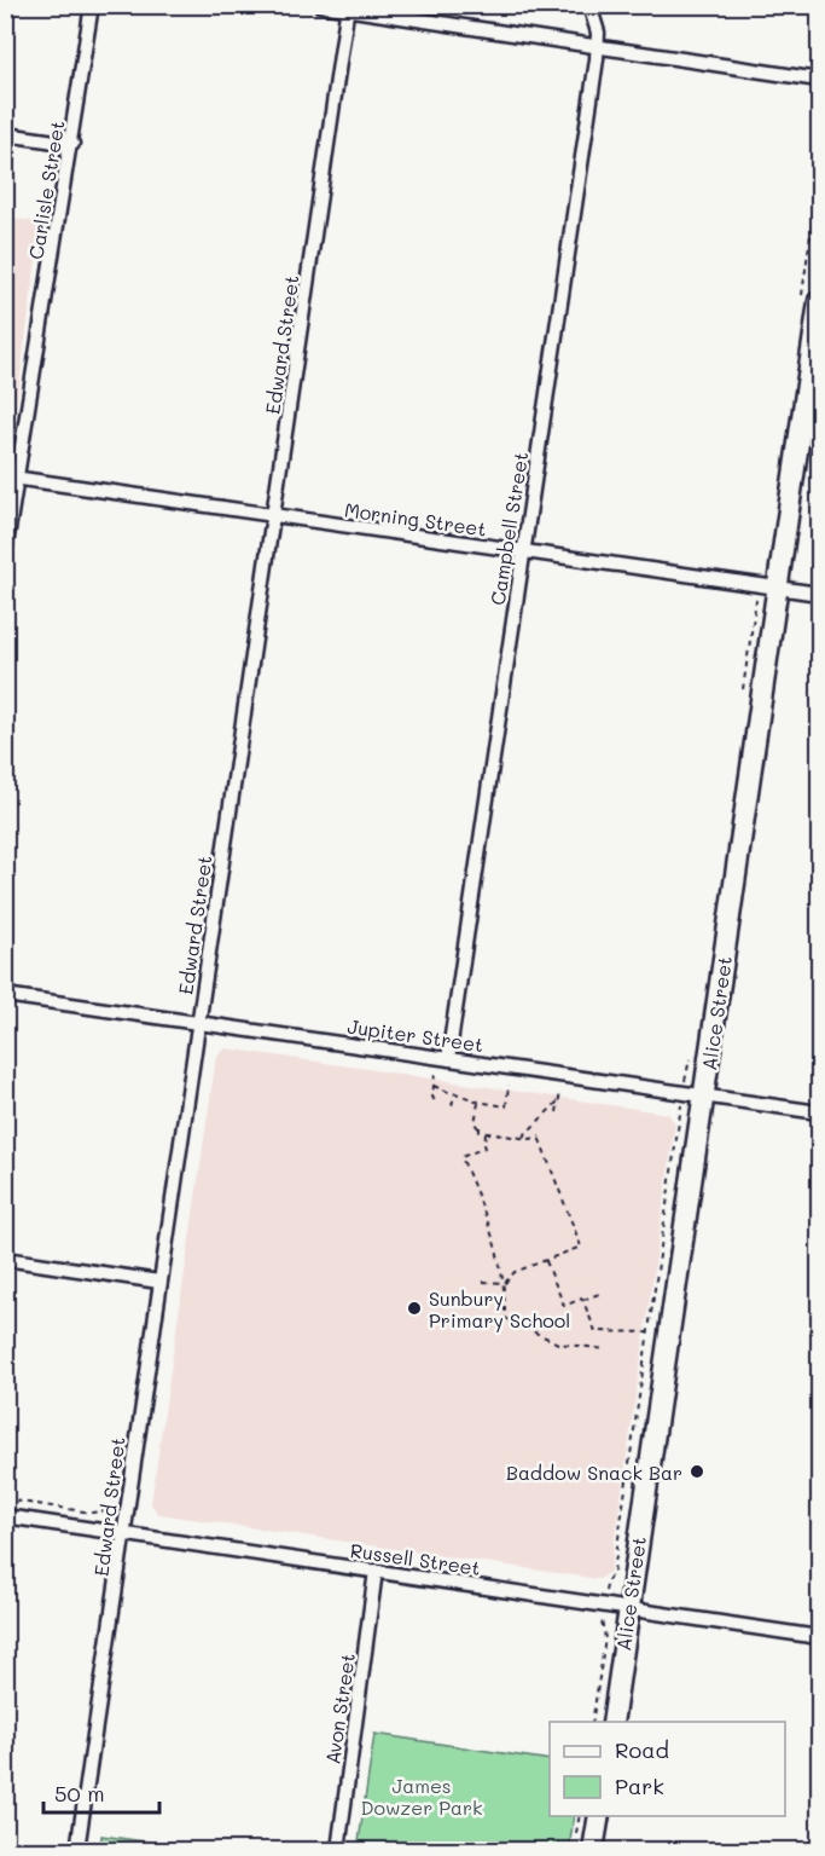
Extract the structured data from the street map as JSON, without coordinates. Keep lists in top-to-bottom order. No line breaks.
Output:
{"streets":{"main road":["Alice Street"],"street":["Carlisle Street","Edward Street","Morning Street","Campbell Street","Jupiter Street","Russell Street","Avon Street"]},"crossings":[["Carlisle Street","Morning Street"],["Edward Street","Morning Street"],["Edward Street","Jupiter Street"],["Edward Street","Russell Street"],["Morning Street","Campbell Street"],["Morning Street","Alice Street"],["Campbell Street","Jupiter Street"],["Alice Street","Jupiter Street"],["Alice Street","Russell Street"],["Russell Street","Avon Street"]],"parks":["James Dowzer Park"],"places":["Sunbury Primary School","Baddow Snack Bar"],"legend":["Road","Park"],"scale_bar":"50 m"}
